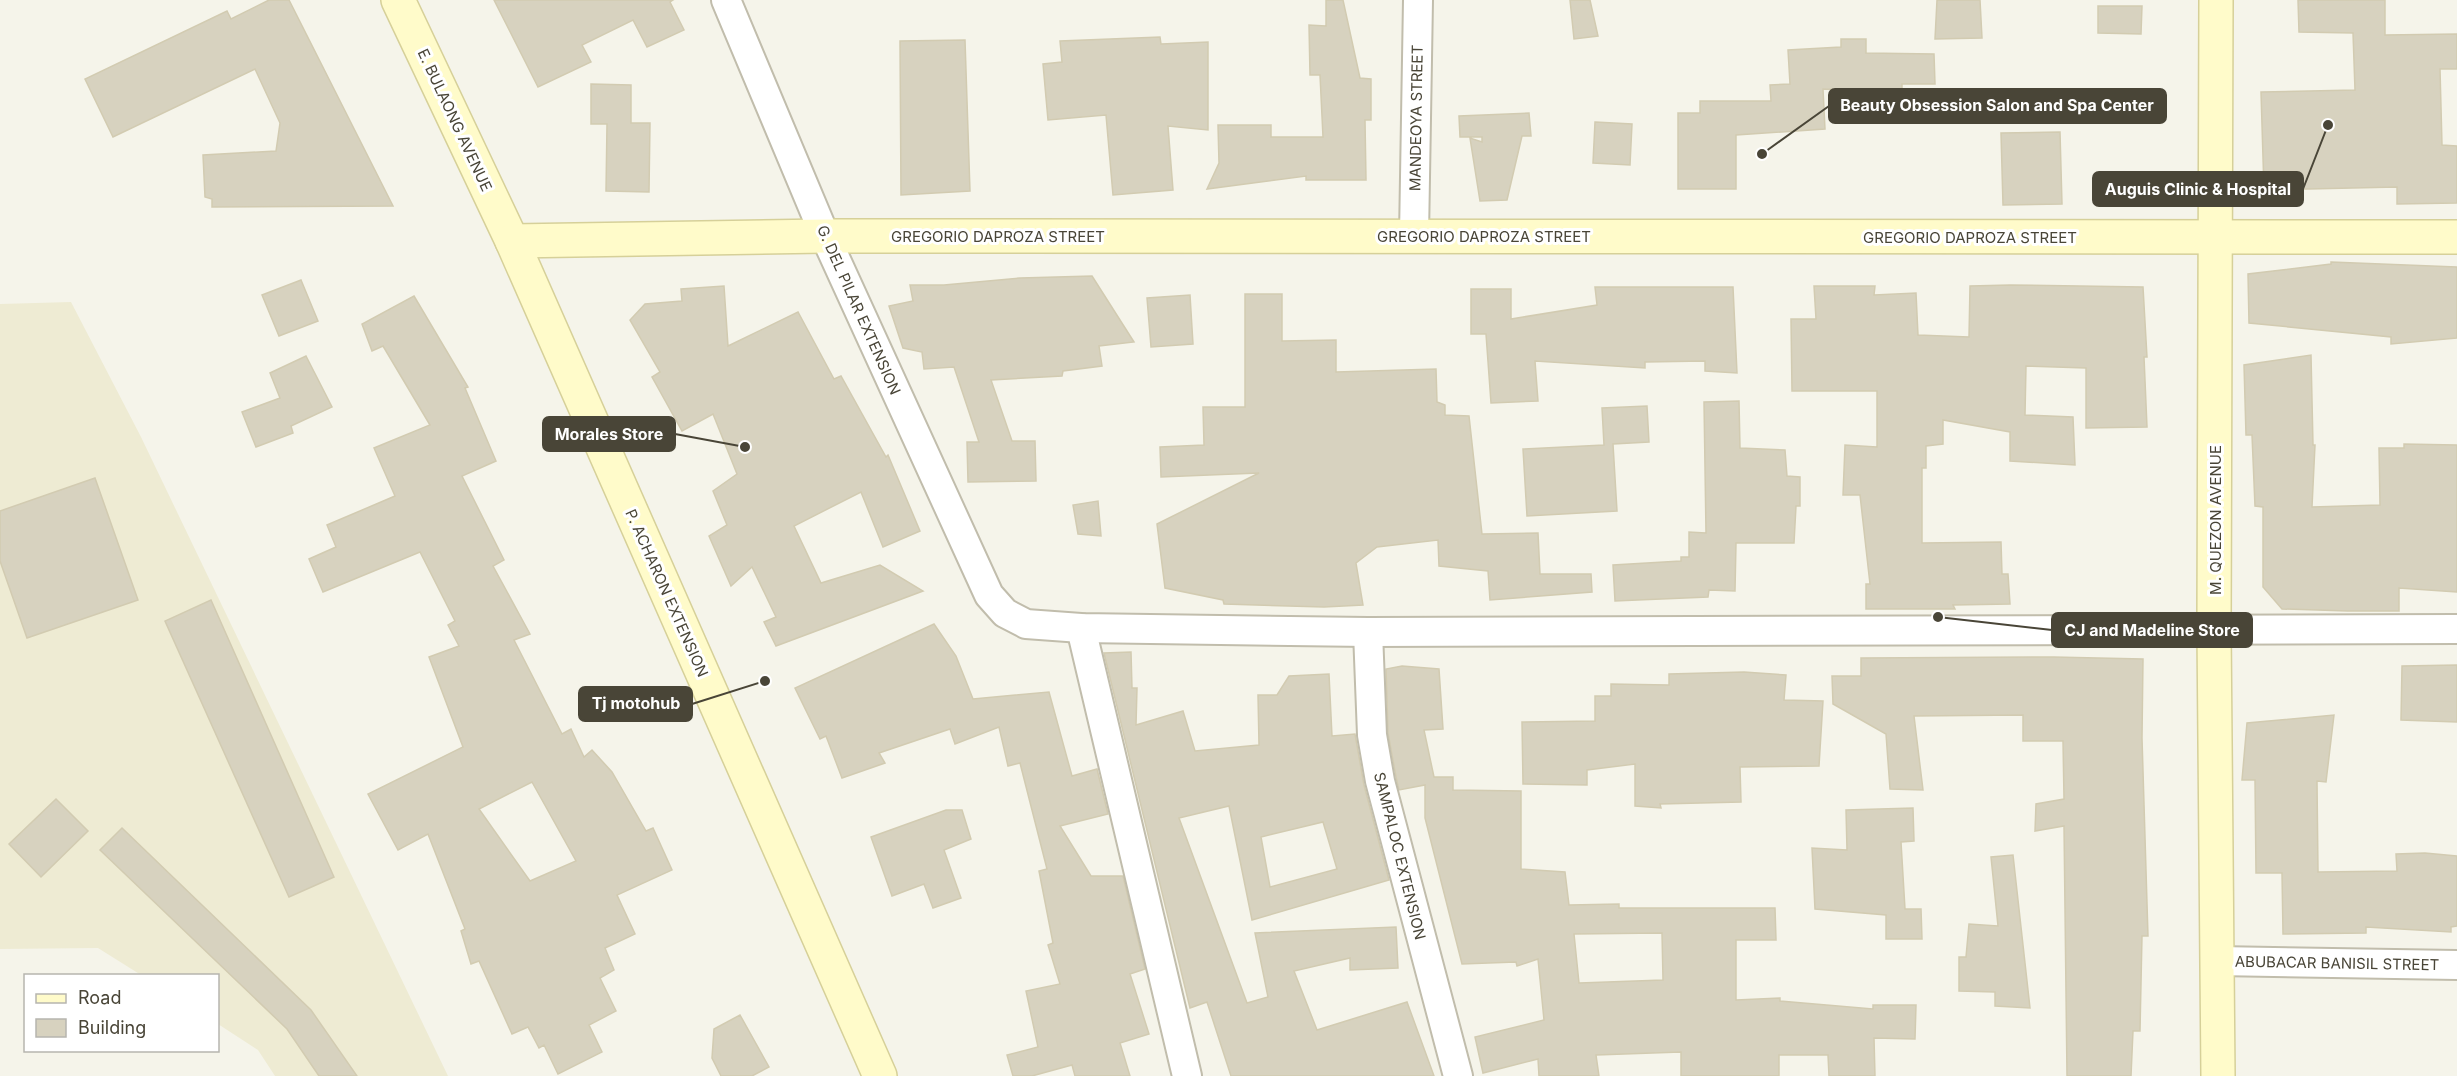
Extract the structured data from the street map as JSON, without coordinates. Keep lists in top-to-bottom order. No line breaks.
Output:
{"streets":{"street":["MANDEOYA STREET","E. BULAONG AVENUE","GREGORIO DAPROZA STREET","G. DEL PILAR EXTENSION","M. QUEZON AVENUE","P. ACHARON EXTENSION","SAMPALOC EXTENSION","ABUBACAR BANISIL STREET"]},"crossings":[["MANDEOYA STREET","GREGORIO DAPROZA STREET"],["E. BULAONG AVENUE","GREGORIO DAPROZA STREET"],["E. BULAONG AVENUE","P. ACHARON EXTENSION"],["GREGORIO DAPROZA STREET","G. DEL PILAR EXTENSION"],["GREGORIO DAPROZA STREET","M. QUEZON AVENUE"],["GREGORIO DAPROZA STREET","P. ACHARON EXTENSION"],["M. QUEZON AVENUE","ABUBACAR BANISIL STREET"]],"places":["Auguis Clinic & Hospital","Beauty Obsession Salon and Spa Center","Morales Store","CJ and Madeline Store","Tj motohub"],"legend":["Road","Building"]}
